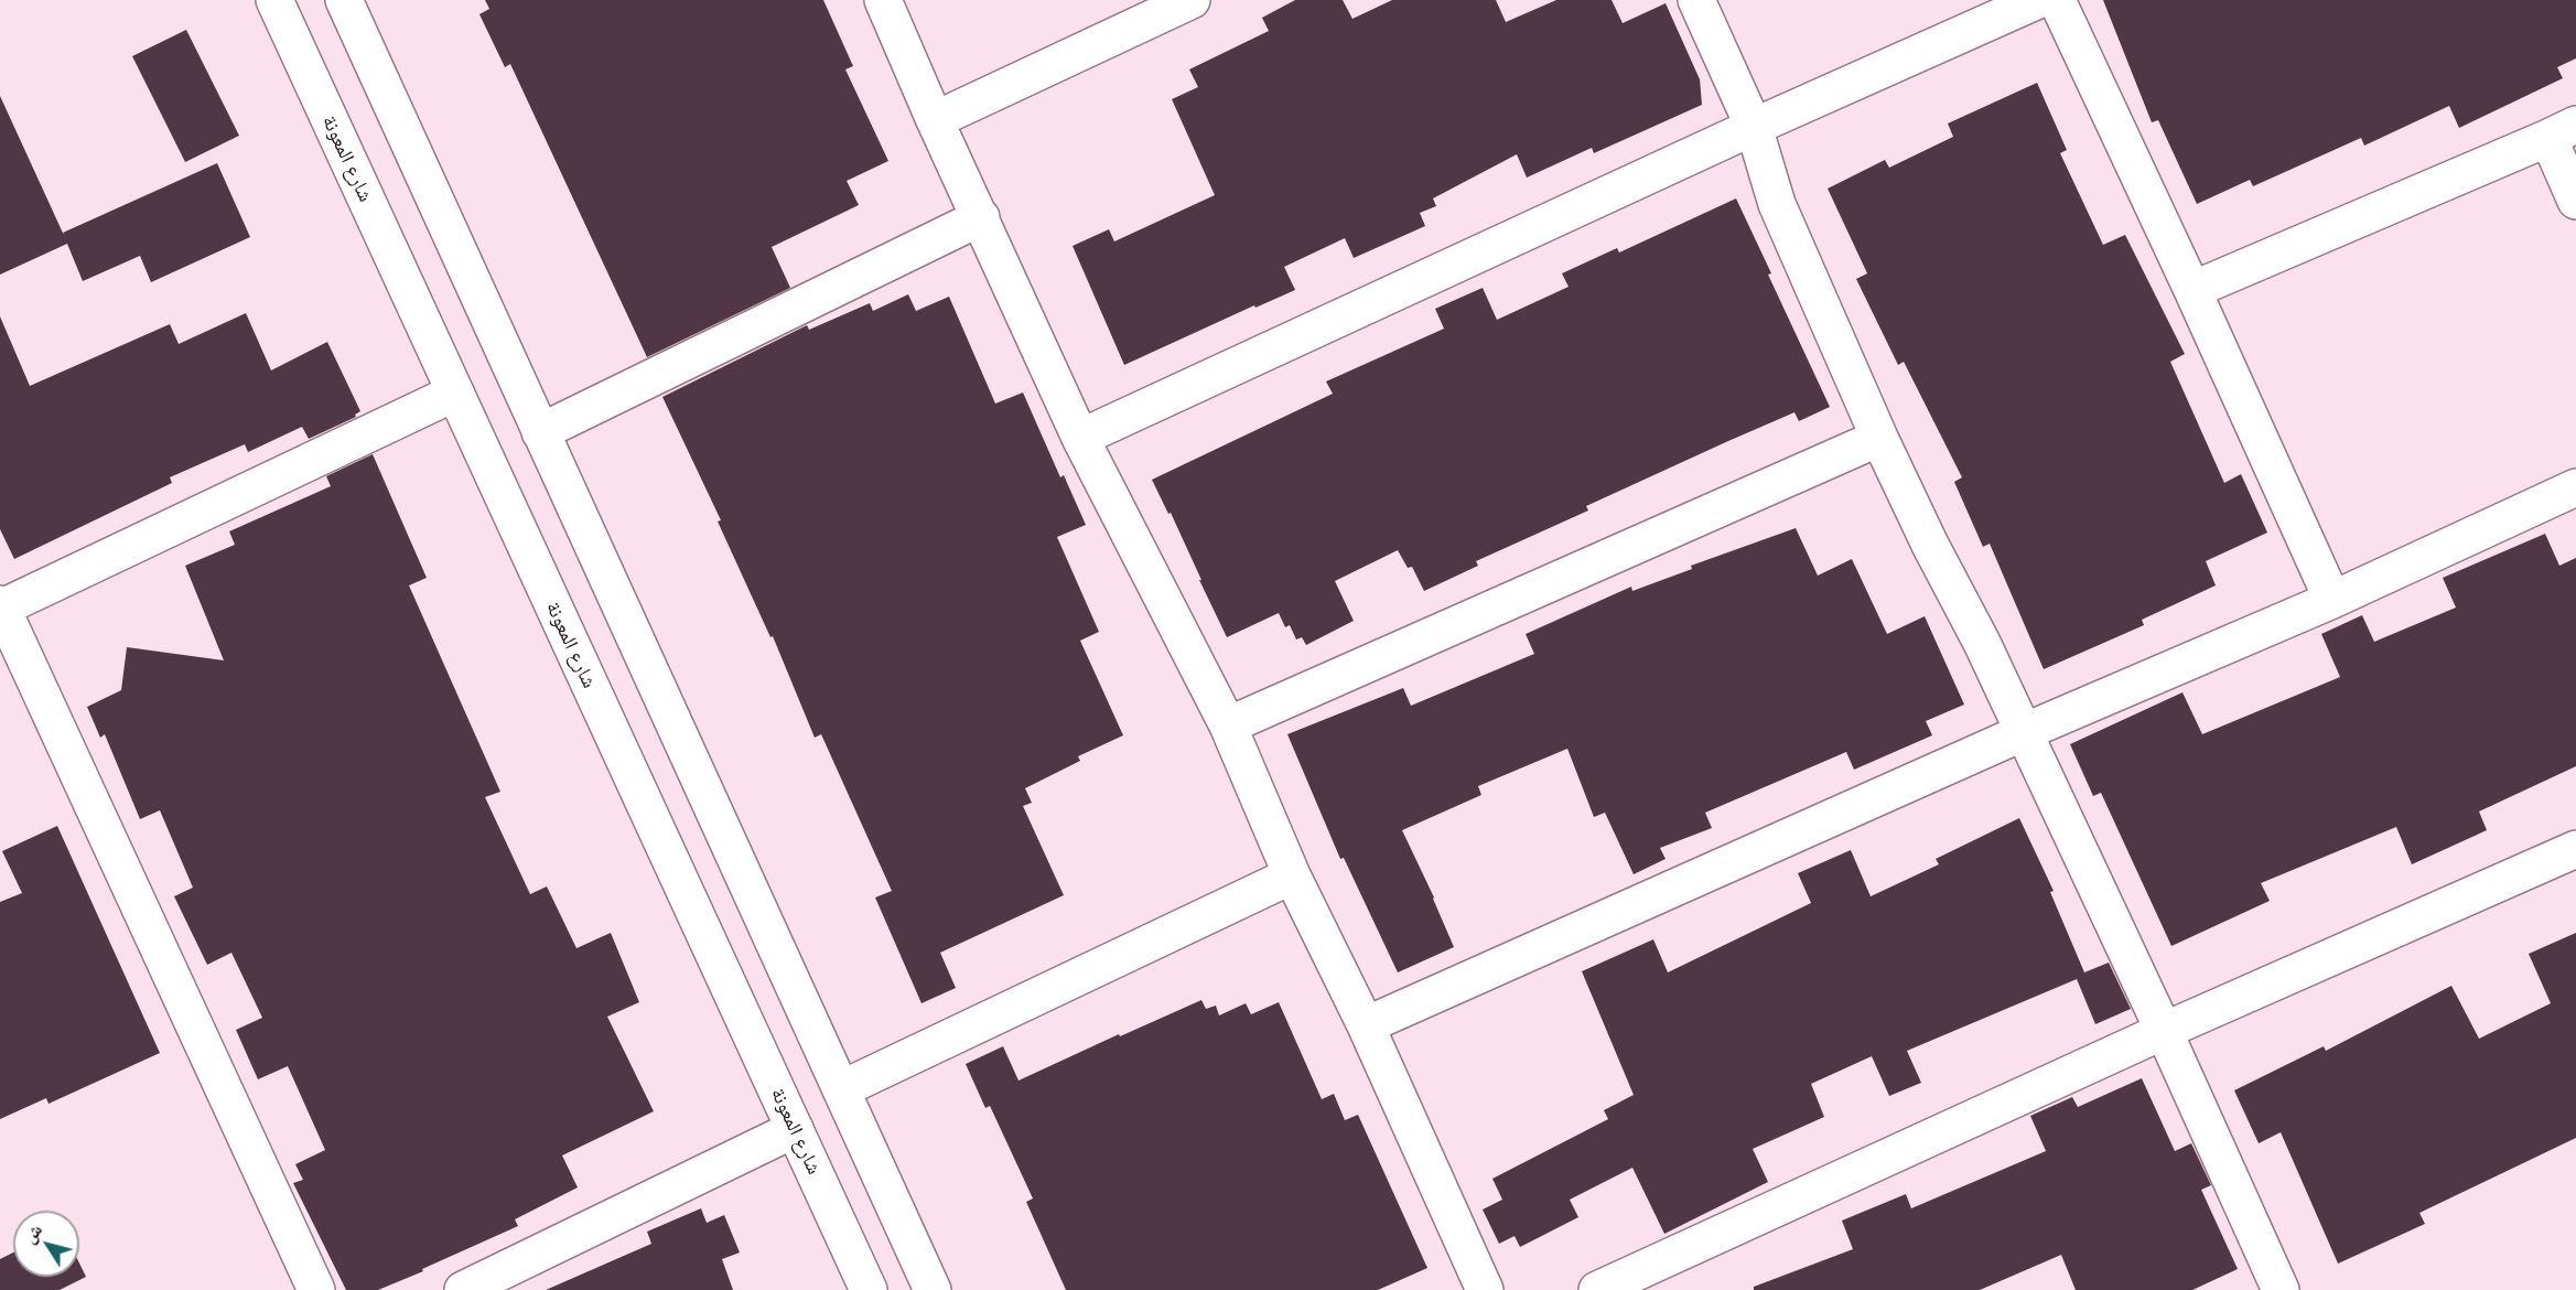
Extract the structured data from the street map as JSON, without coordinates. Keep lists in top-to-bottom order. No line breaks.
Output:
{"streets":{"main road":["شارع المعونة"]},"north":"top left"}
